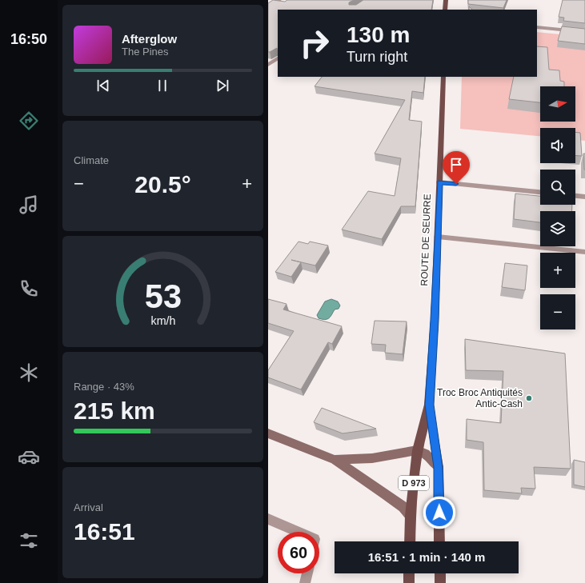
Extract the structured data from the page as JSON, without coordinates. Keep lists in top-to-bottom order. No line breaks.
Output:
{"streets":{"main road":["ROUTE DE SEURRE","D 973"]},"places":["Troc Broc Antiquités Antic-Cash"],"north":"right","page":{"tabs":"16:50","turn":["130 m","Turn right"],"song":["Afterglow","The Pines"],"map_buttons":["+","−"],"tile":["Climate",["Range · 43%","215 km"],["Arrival","16:51"]],"heat":["−","20.5°","+"],"limit":"60","trip":"16:51 · 1 min · 140 m","gauge":["53","km/h"]}}
